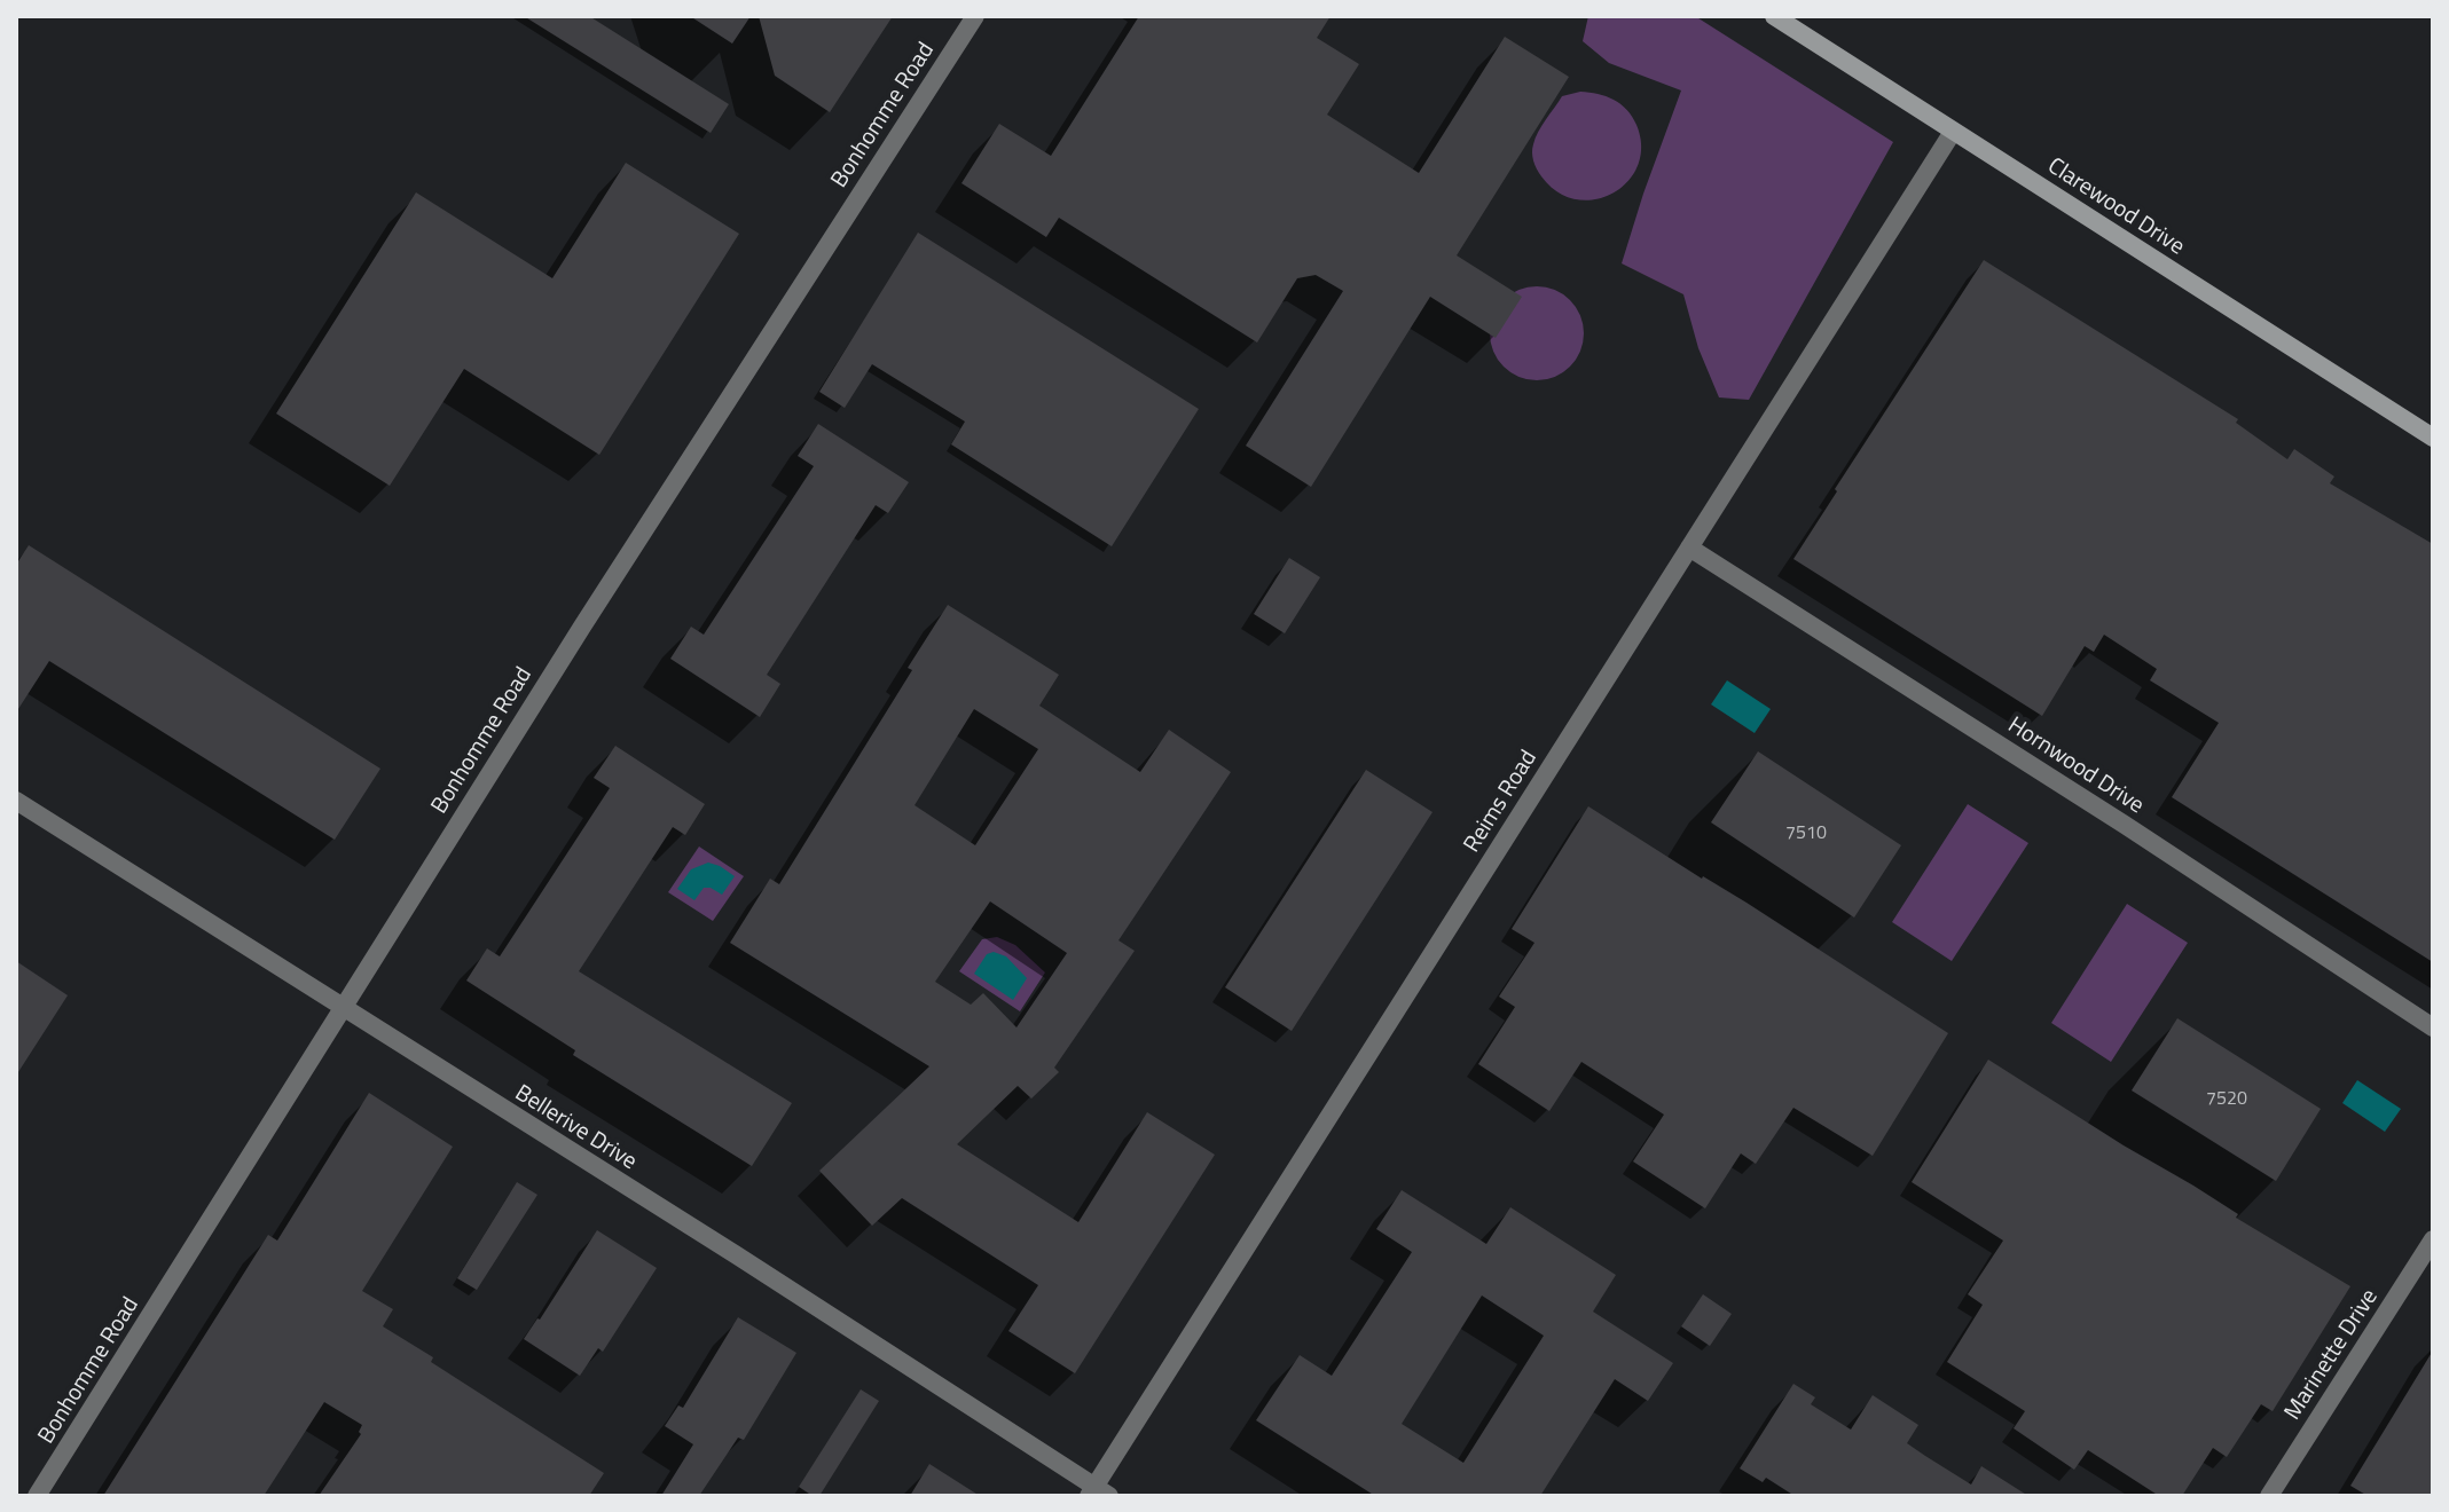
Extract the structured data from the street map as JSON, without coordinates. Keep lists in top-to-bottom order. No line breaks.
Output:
{"streets":{"street":["Bonhomme Road","Clarewood Drive","Hornwood Drive","Reims Road","Bellerive Drive","Marinette Drive"]},"crossings":[["Bonhomme Road","Bellerive Drive"],["Clarewood Drive","Reims Road"],["Hornwood Drive","Reims Road"],["Reims Road","Bellerive Drive"]],"house_numbers":["7510","7520"]}
